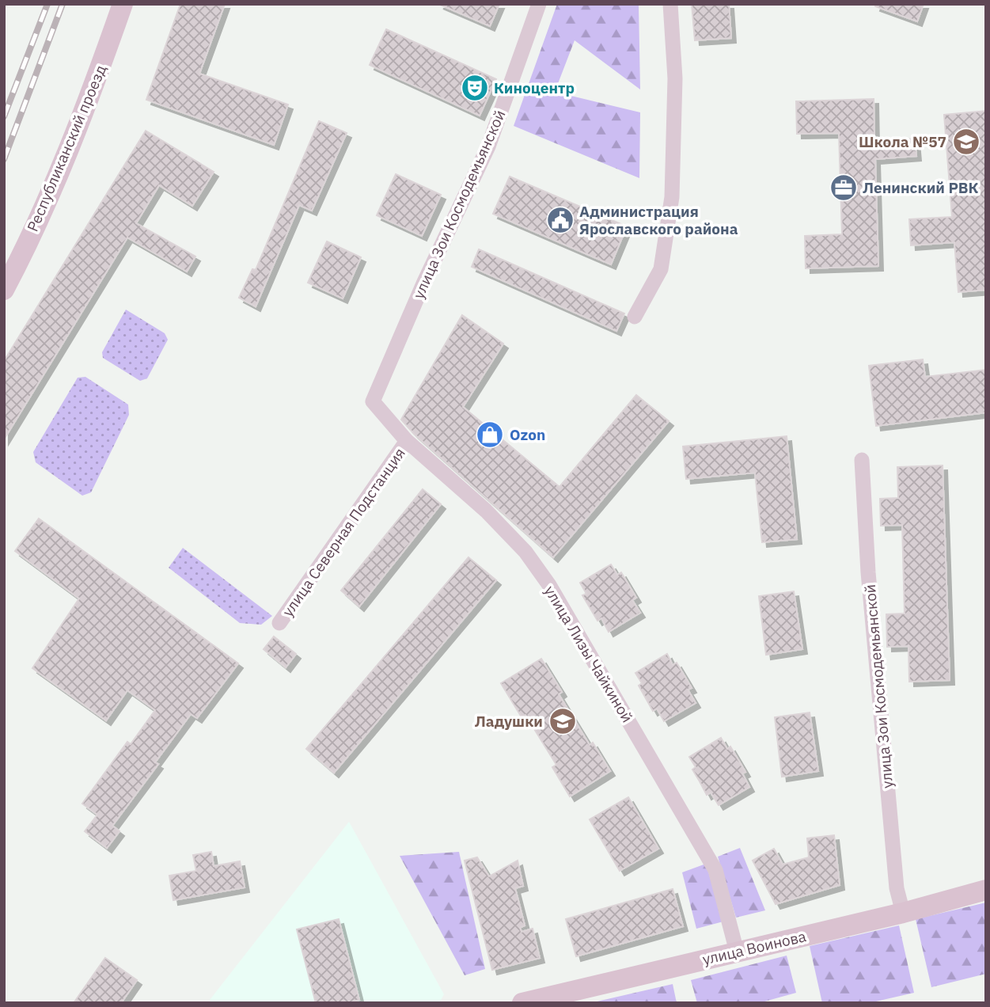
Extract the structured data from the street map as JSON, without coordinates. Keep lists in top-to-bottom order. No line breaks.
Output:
{"streets":{"street":["Республиканский проезд","улица Зои Космодемьянской","улица Северная Подстанция","улица Лизы Чайкиной","улица Воинова"]},"crossings":[["улица Зои Космодемьянской","улица Лизы Чайкиной"],["улица Зои Космодемьянской","улица Воинова"],["улица Северная Подстанция","улица Лизы Чайкиной"],["улица Лизы Чайкиной","улица Воинова"]],"places":{"theatre":["Киноцентр"],"school or university":["Школа №57","Ладушки"],"office":["Ленинский РВК"],"public building":["Администрация Ярославского района"],"shop":["Ozon"]}}
